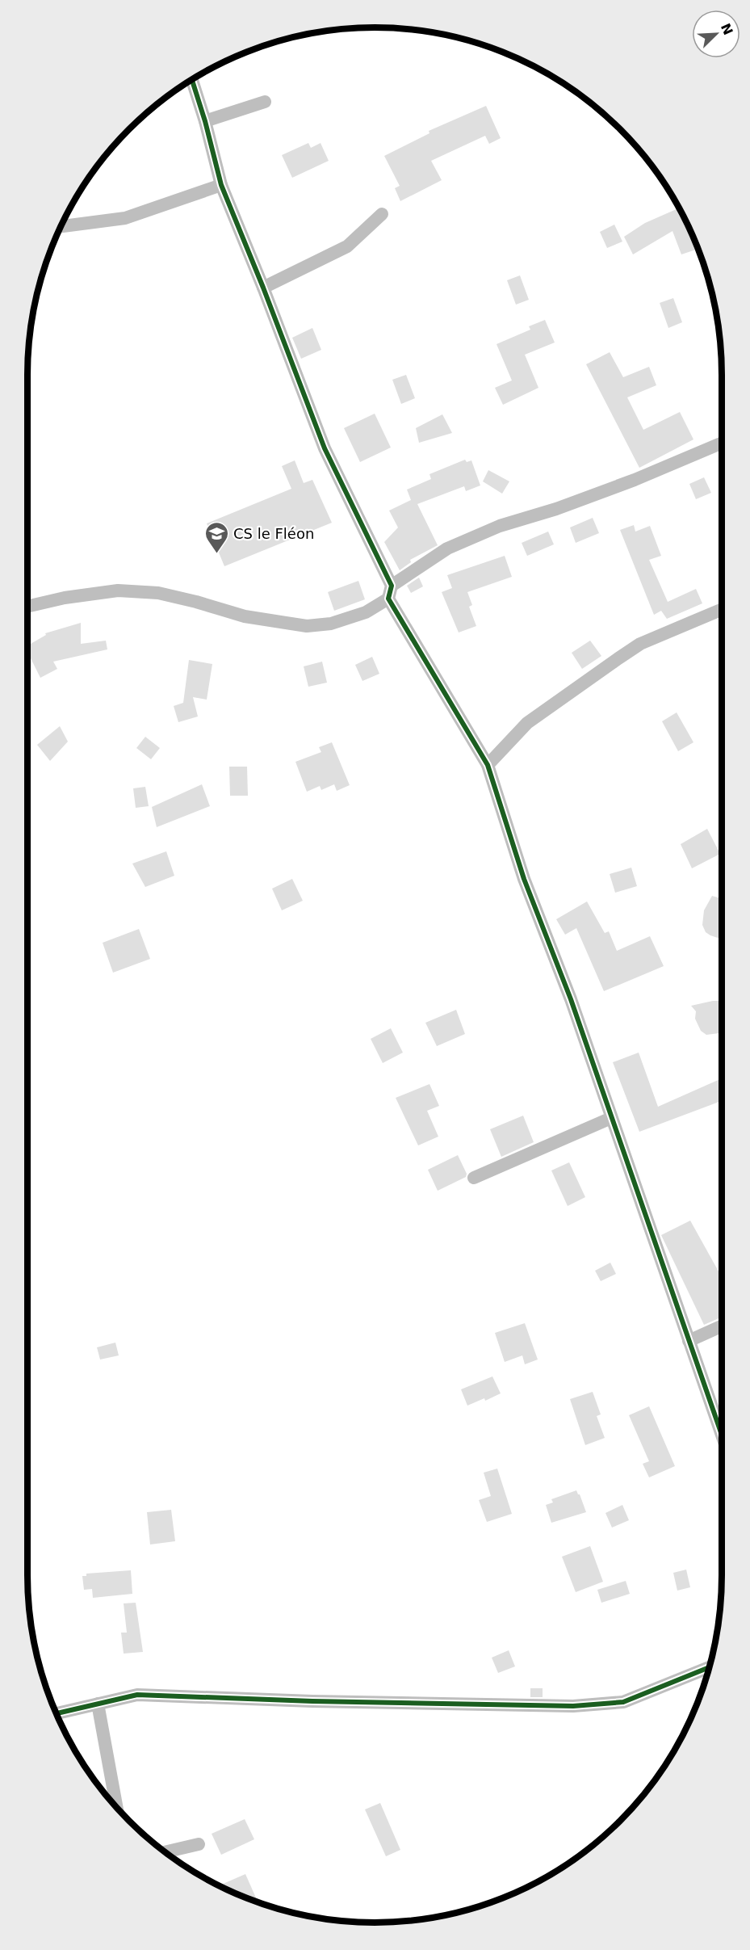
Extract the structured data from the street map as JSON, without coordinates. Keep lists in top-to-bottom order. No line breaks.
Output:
{"places":{"school or university":["CS le Fléon"]},"north":"top right"}
